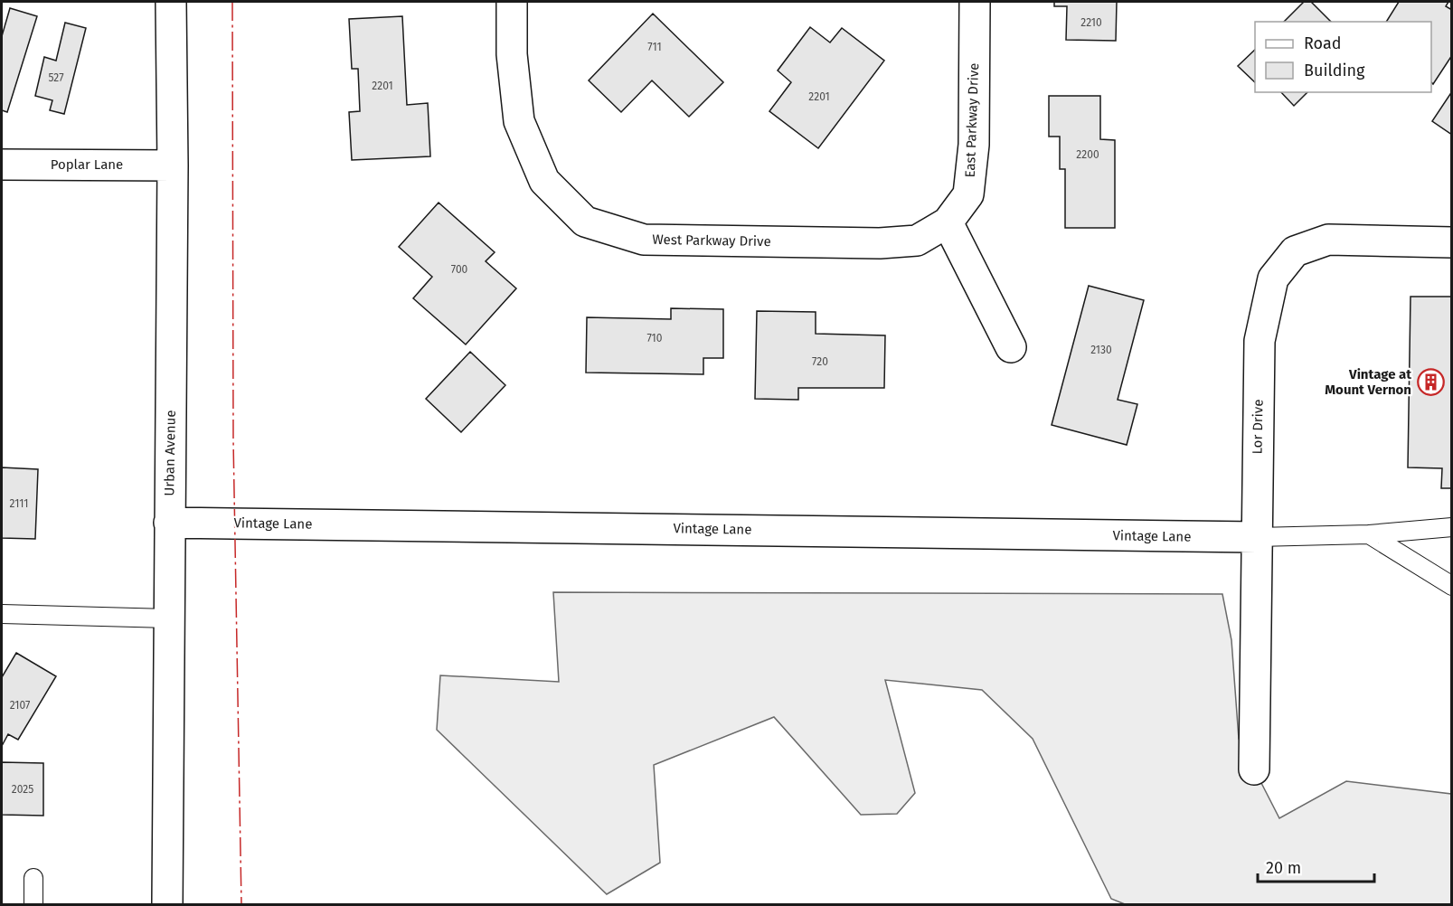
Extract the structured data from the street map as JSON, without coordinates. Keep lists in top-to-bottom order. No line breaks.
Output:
{"streets":{"street":["East Parkway Drive","Poplar Lane","West Parkway Drive","Lor Drive","Urban Avenue","Vintage Lane"]},"crossings":[["East Parkway Drive","West Parkway Drive"],["Poplar Lane","Urban Avenue"],["Lor Drive","Vintage Lane"],["Urban Avenue","Vintage Lane"]],"places":{"building":["Vintage at Mount Vernon"]},"house_numbers":["2210","711","527","2201","2201","2200","700","710","2130","720","2111","2107","2025"],"legend":["Road","Building"],"scale_bar":"20 m"}
